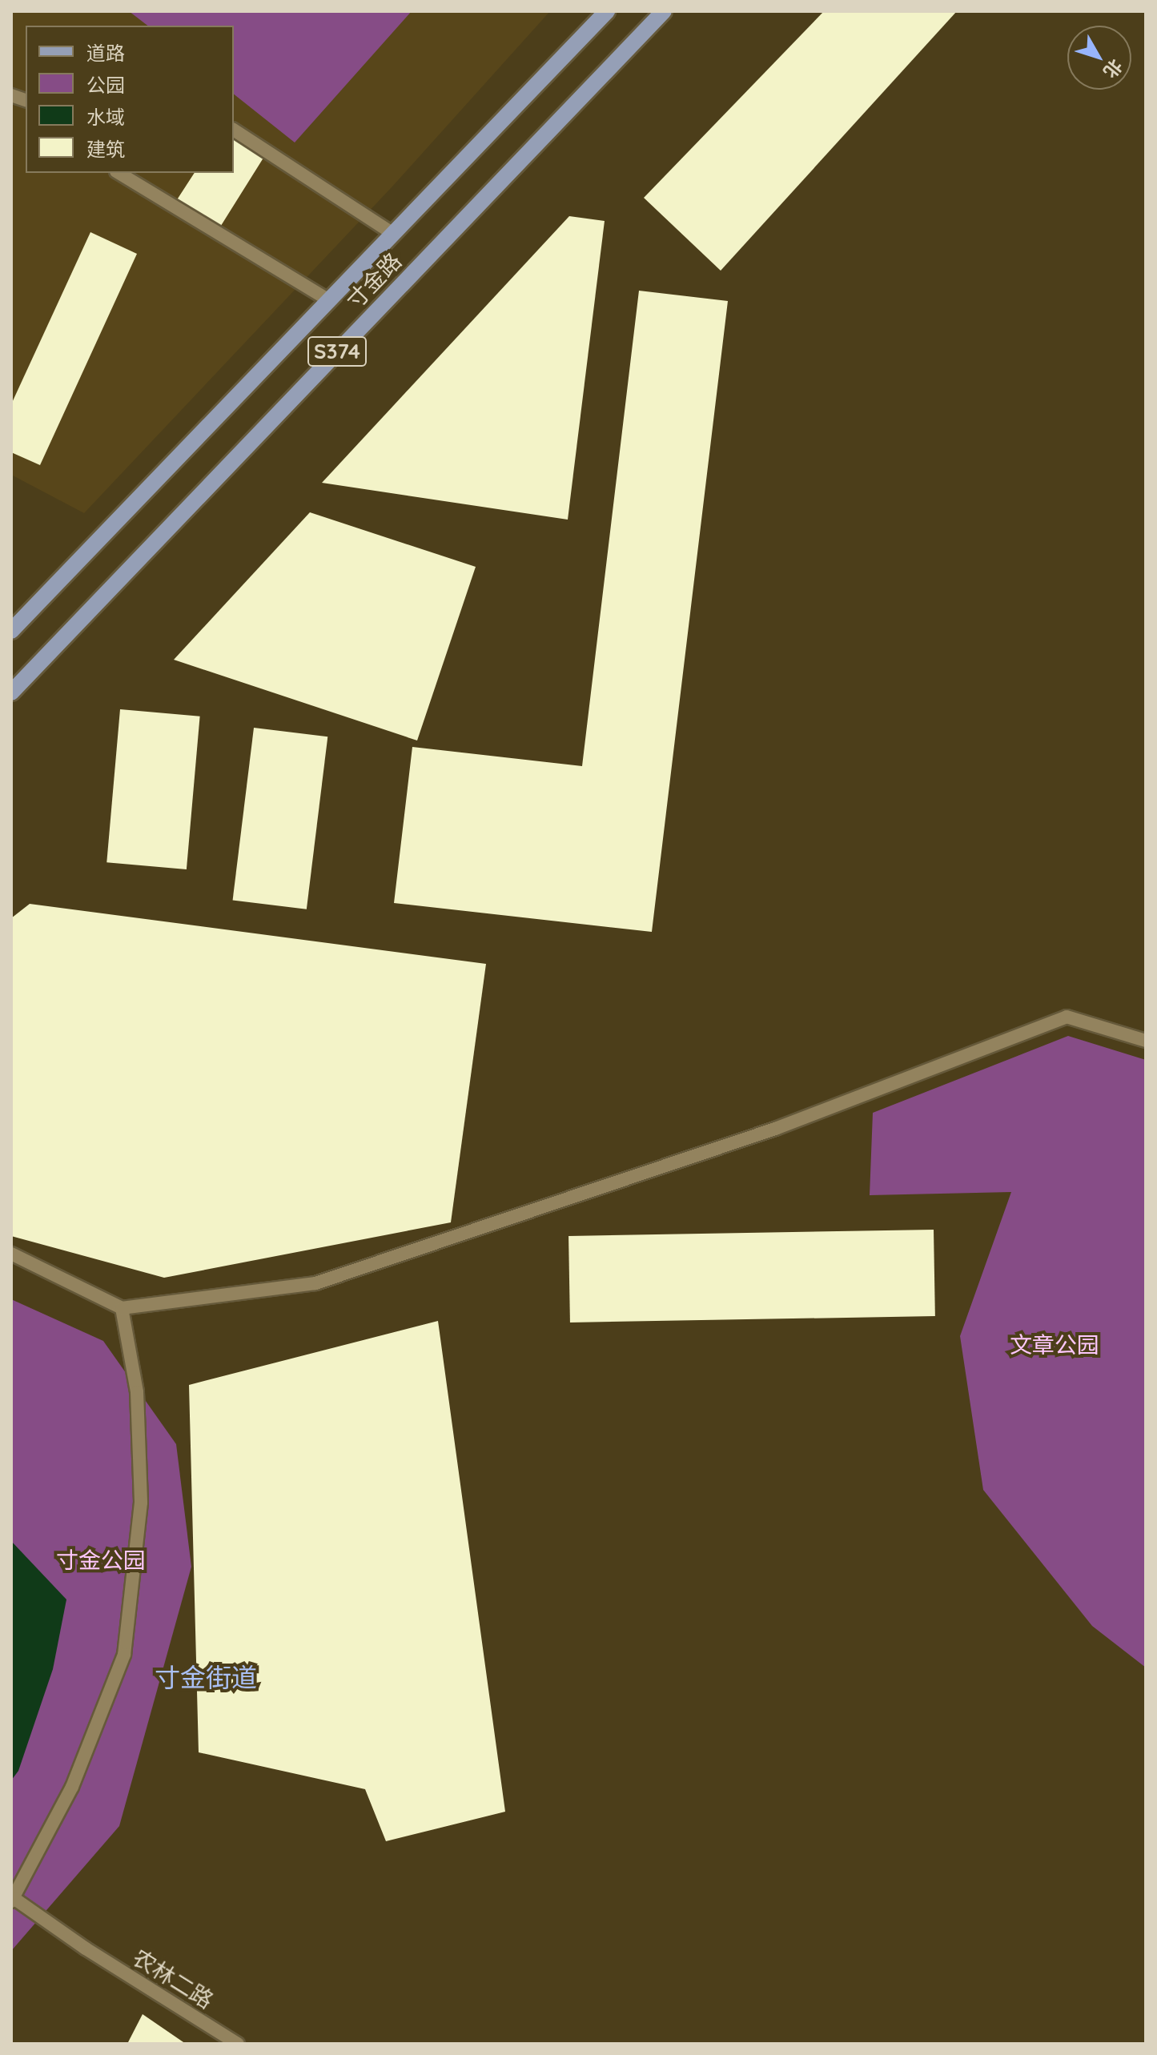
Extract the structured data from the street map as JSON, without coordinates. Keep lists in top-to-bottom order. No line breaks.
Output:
{"streets":{"main road":["寸金路","S374"],"street":["农林二路"]},"districts":["寸金街道"],"parks":["文章公园","寸金公园"],"legend":["道路","公园","水域","建筑"],"north":"bottom right"}
